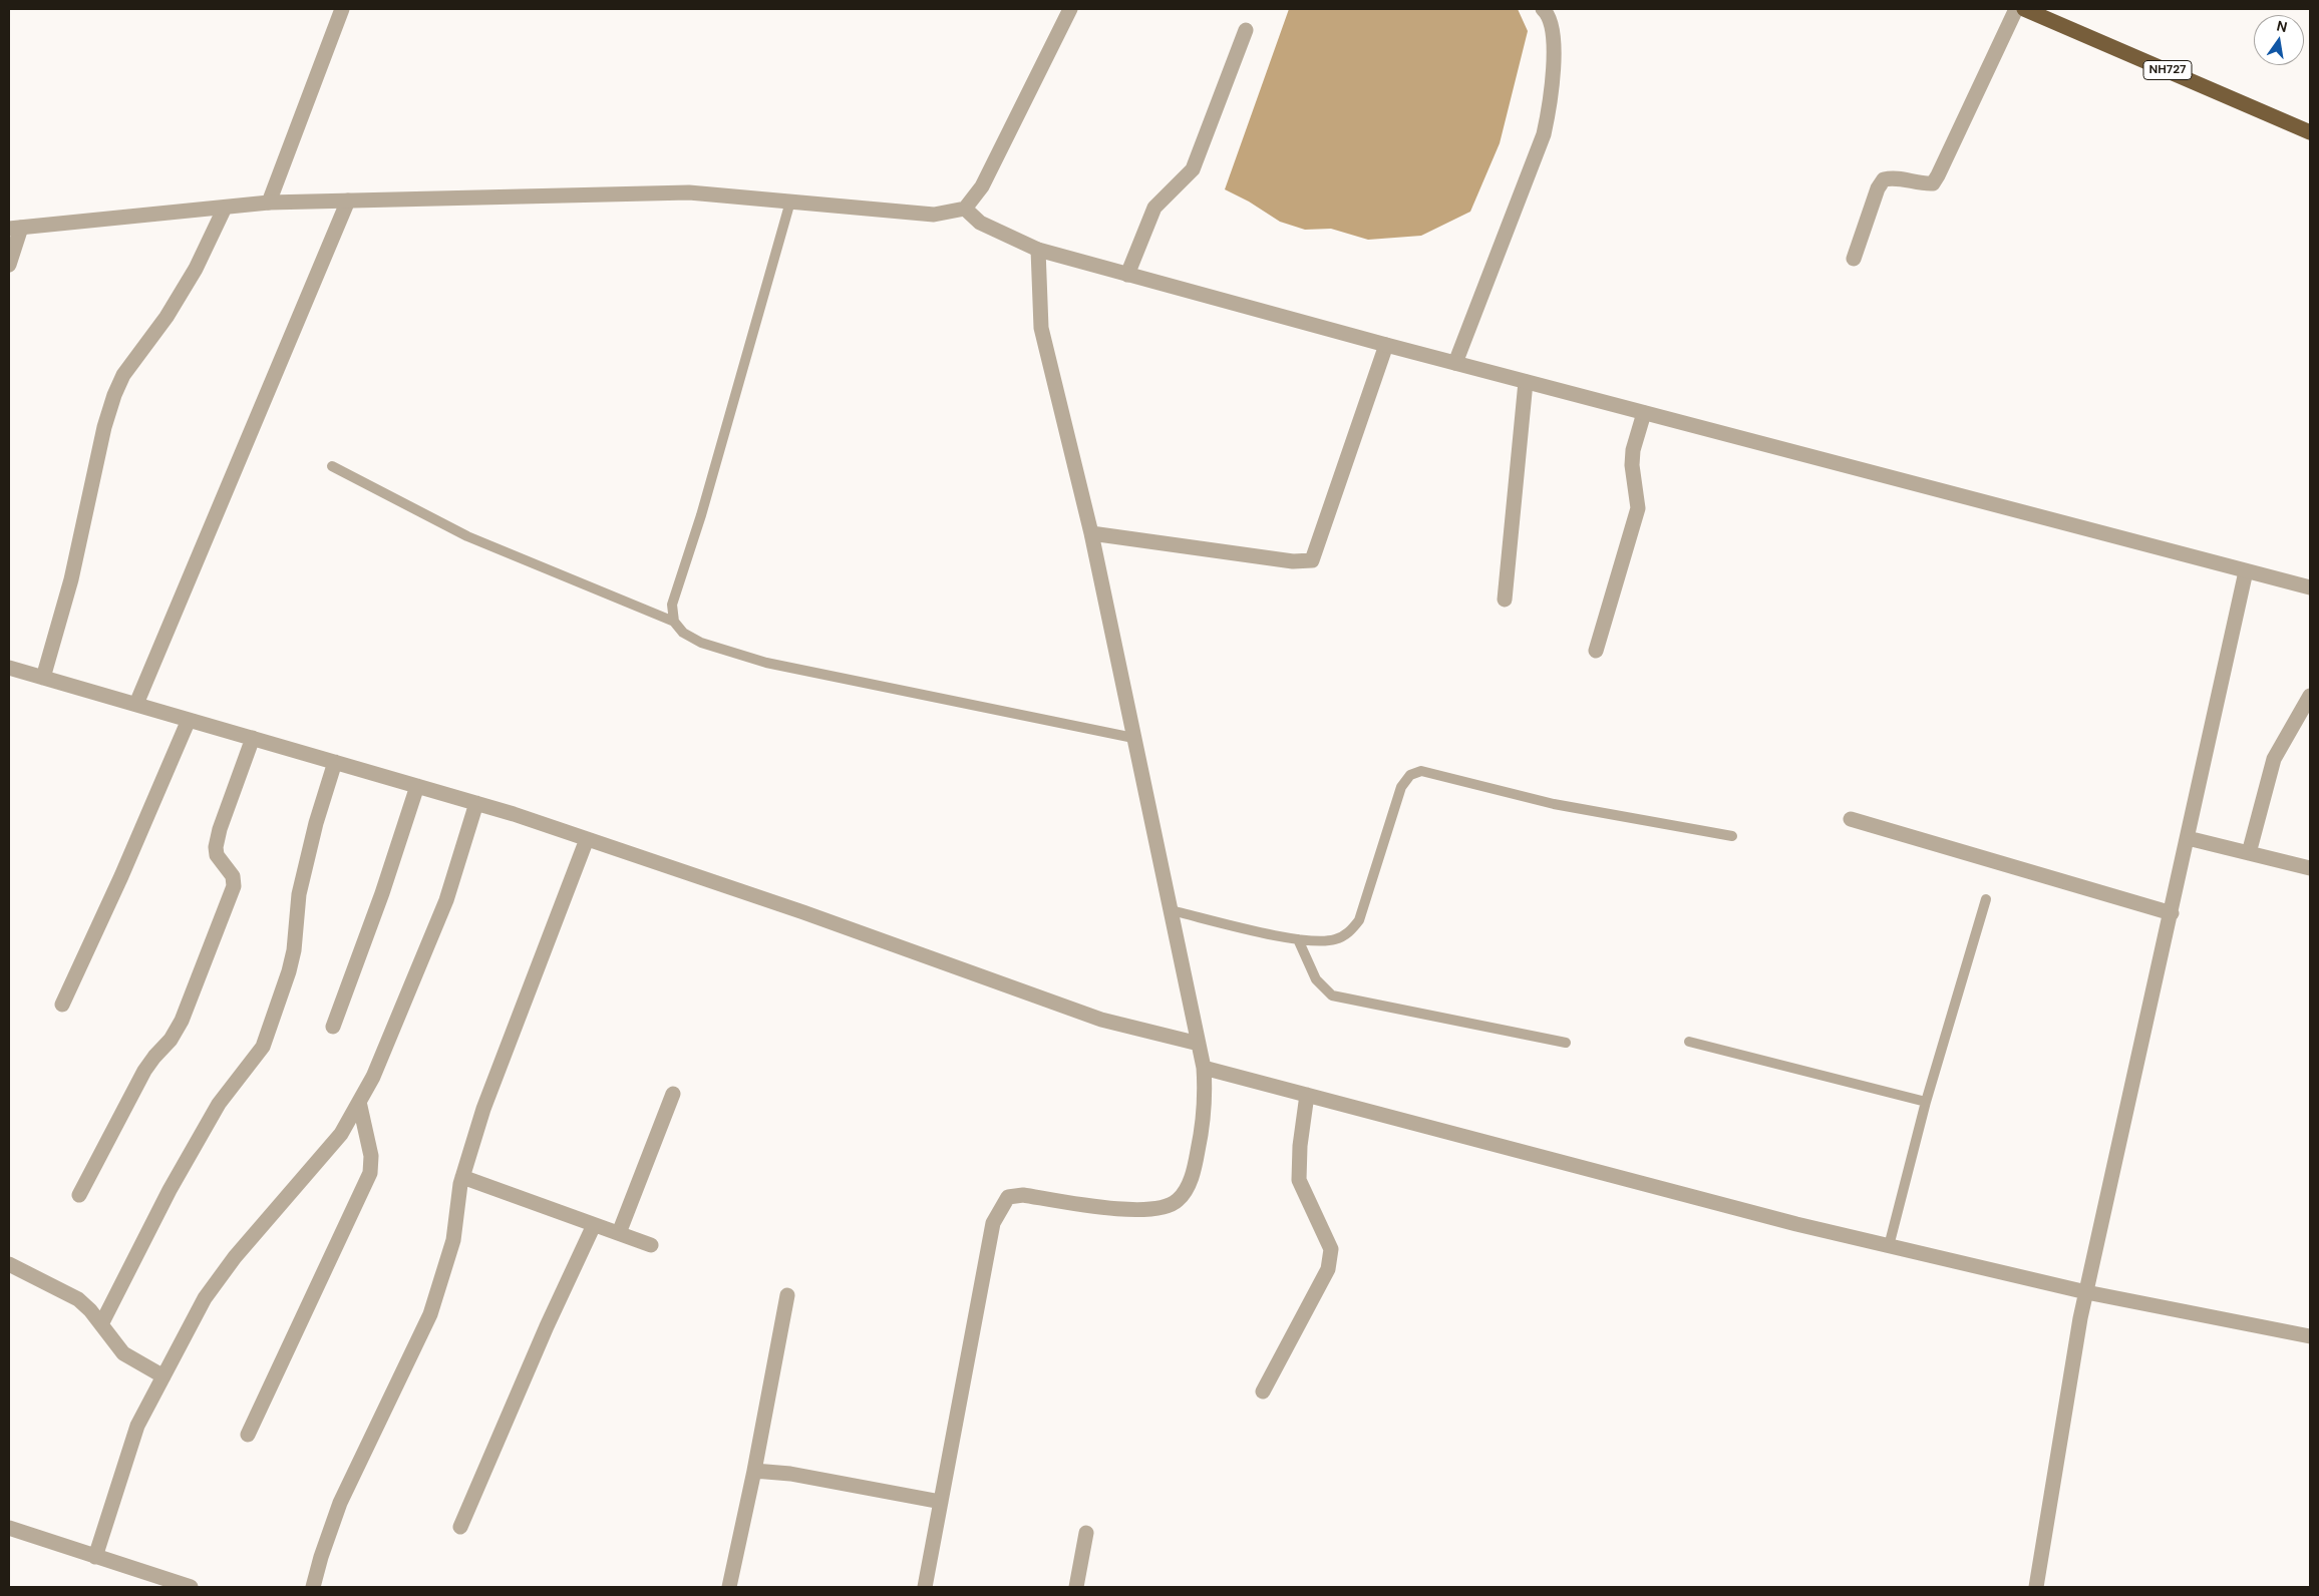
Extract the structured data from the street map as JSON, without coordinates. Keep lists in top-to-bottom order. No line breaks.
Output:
{"streets":{"highway":["NH727"]},"north":"top"}
